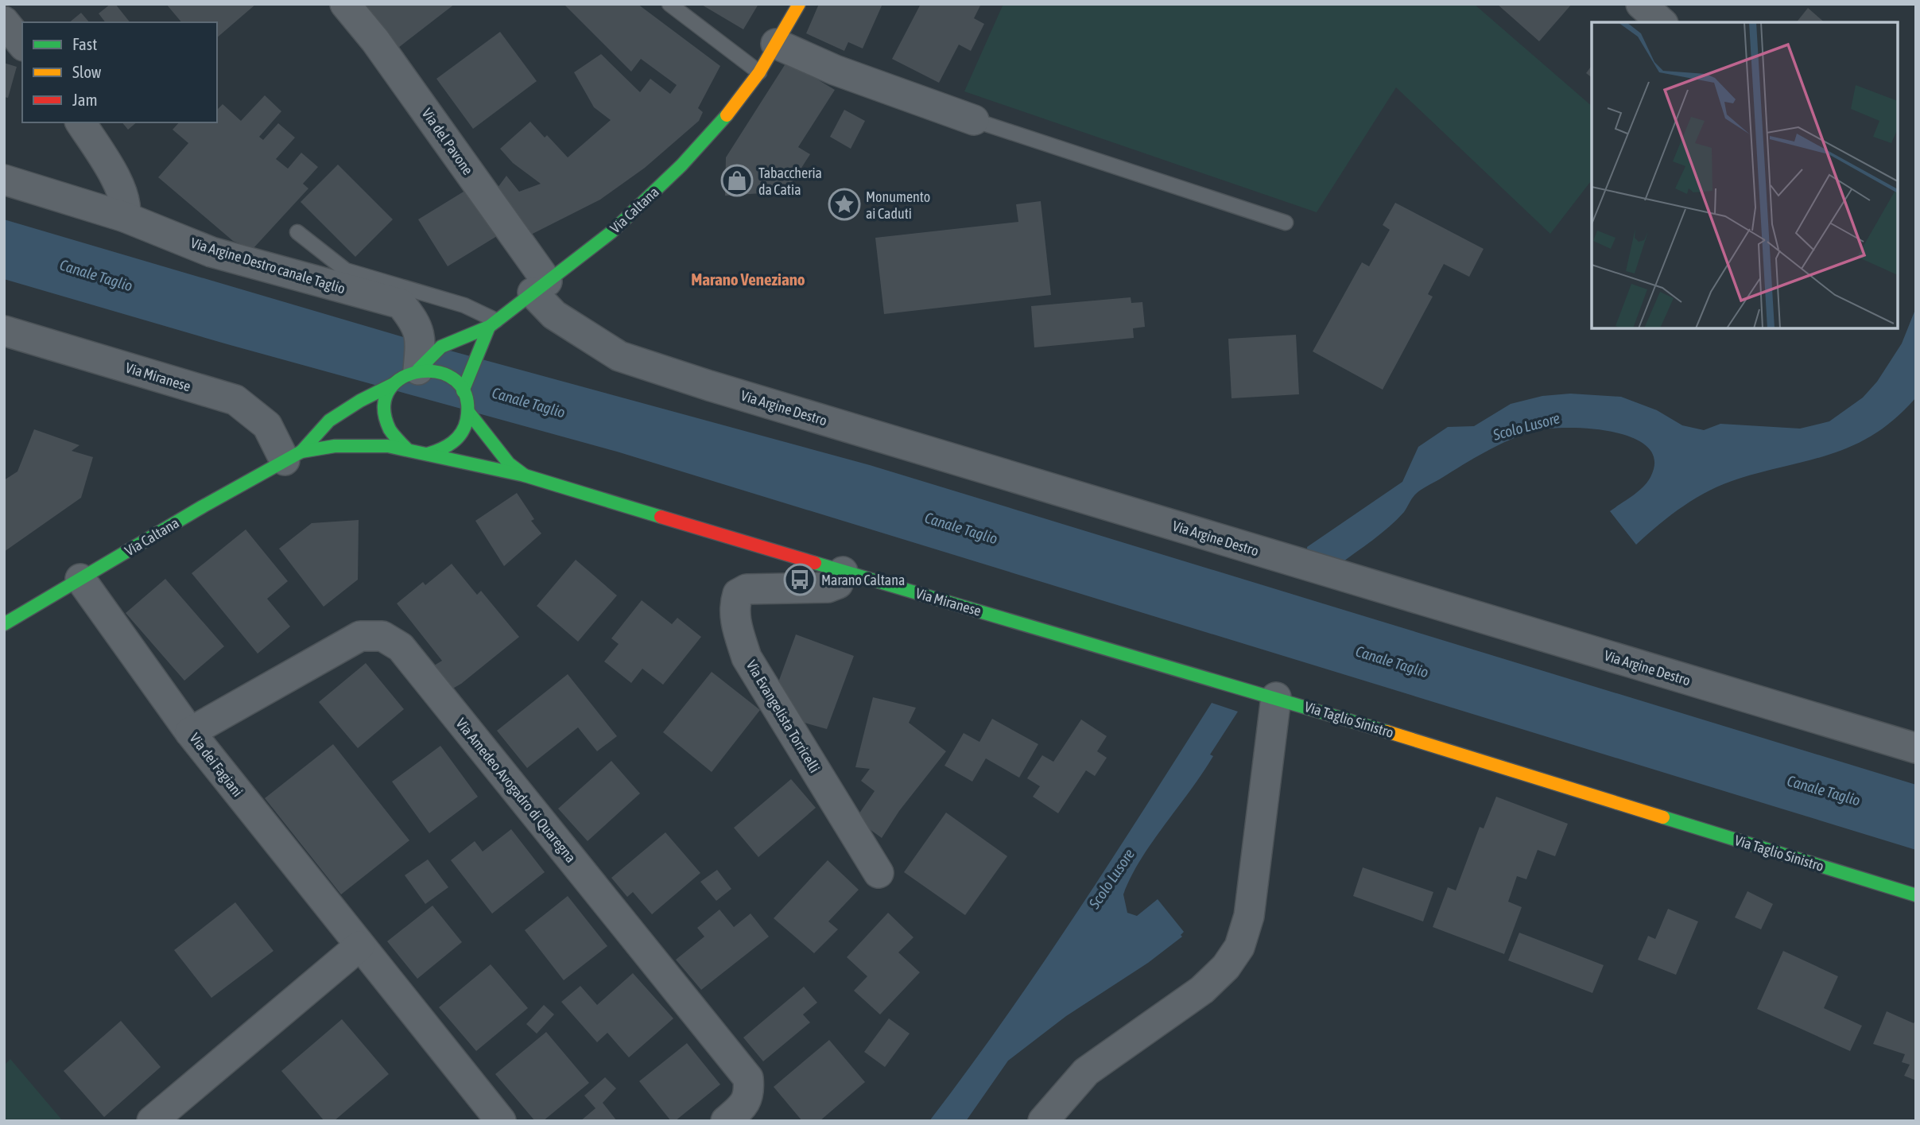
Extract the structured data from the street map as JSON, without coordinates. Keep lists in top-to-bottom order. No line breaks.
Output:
{"streets":{"main road":["Via Caltana","Via Miranese","Via Taglio Sinistro"],"street":["Via del Pavone","Via Argine Destro canale Taglio","Via Argine Destro","Via Evangelista Torricelli","Via dei Fagiani","Via Amedeo Avogadro di Quaregna"]},"crossings":[["Via del Pavone","Via Caltana"],["Via del Pavone","Via Argine Destro"],["Via Caltana","Via Argine Destro canale Taglio"],["Via Caltana","Via Miranese"],["Via Caltana","Via Argine Destro"],["Via Caltana","Via dei Fagiani"],["Via Argine Destro canale Taglio","Via Miranese"],["Via Miranese","Via Evangelista Torricelli"],["Via Miranese","Via Taglio Sinistro"],["Via dei Fagiani","Via Amedeo Avogadro di Quaregna"]],"districts":["Marano Veneziano"],"water":["Canale Taglio","Scolo Lusore"],"places":{"shop":["Tabaccheria da Catia"],"place":["Monumento ai Caduti"],"bus stop":["Marano Caltana"]},"legend":["Fast","Slow","Jam"]}
